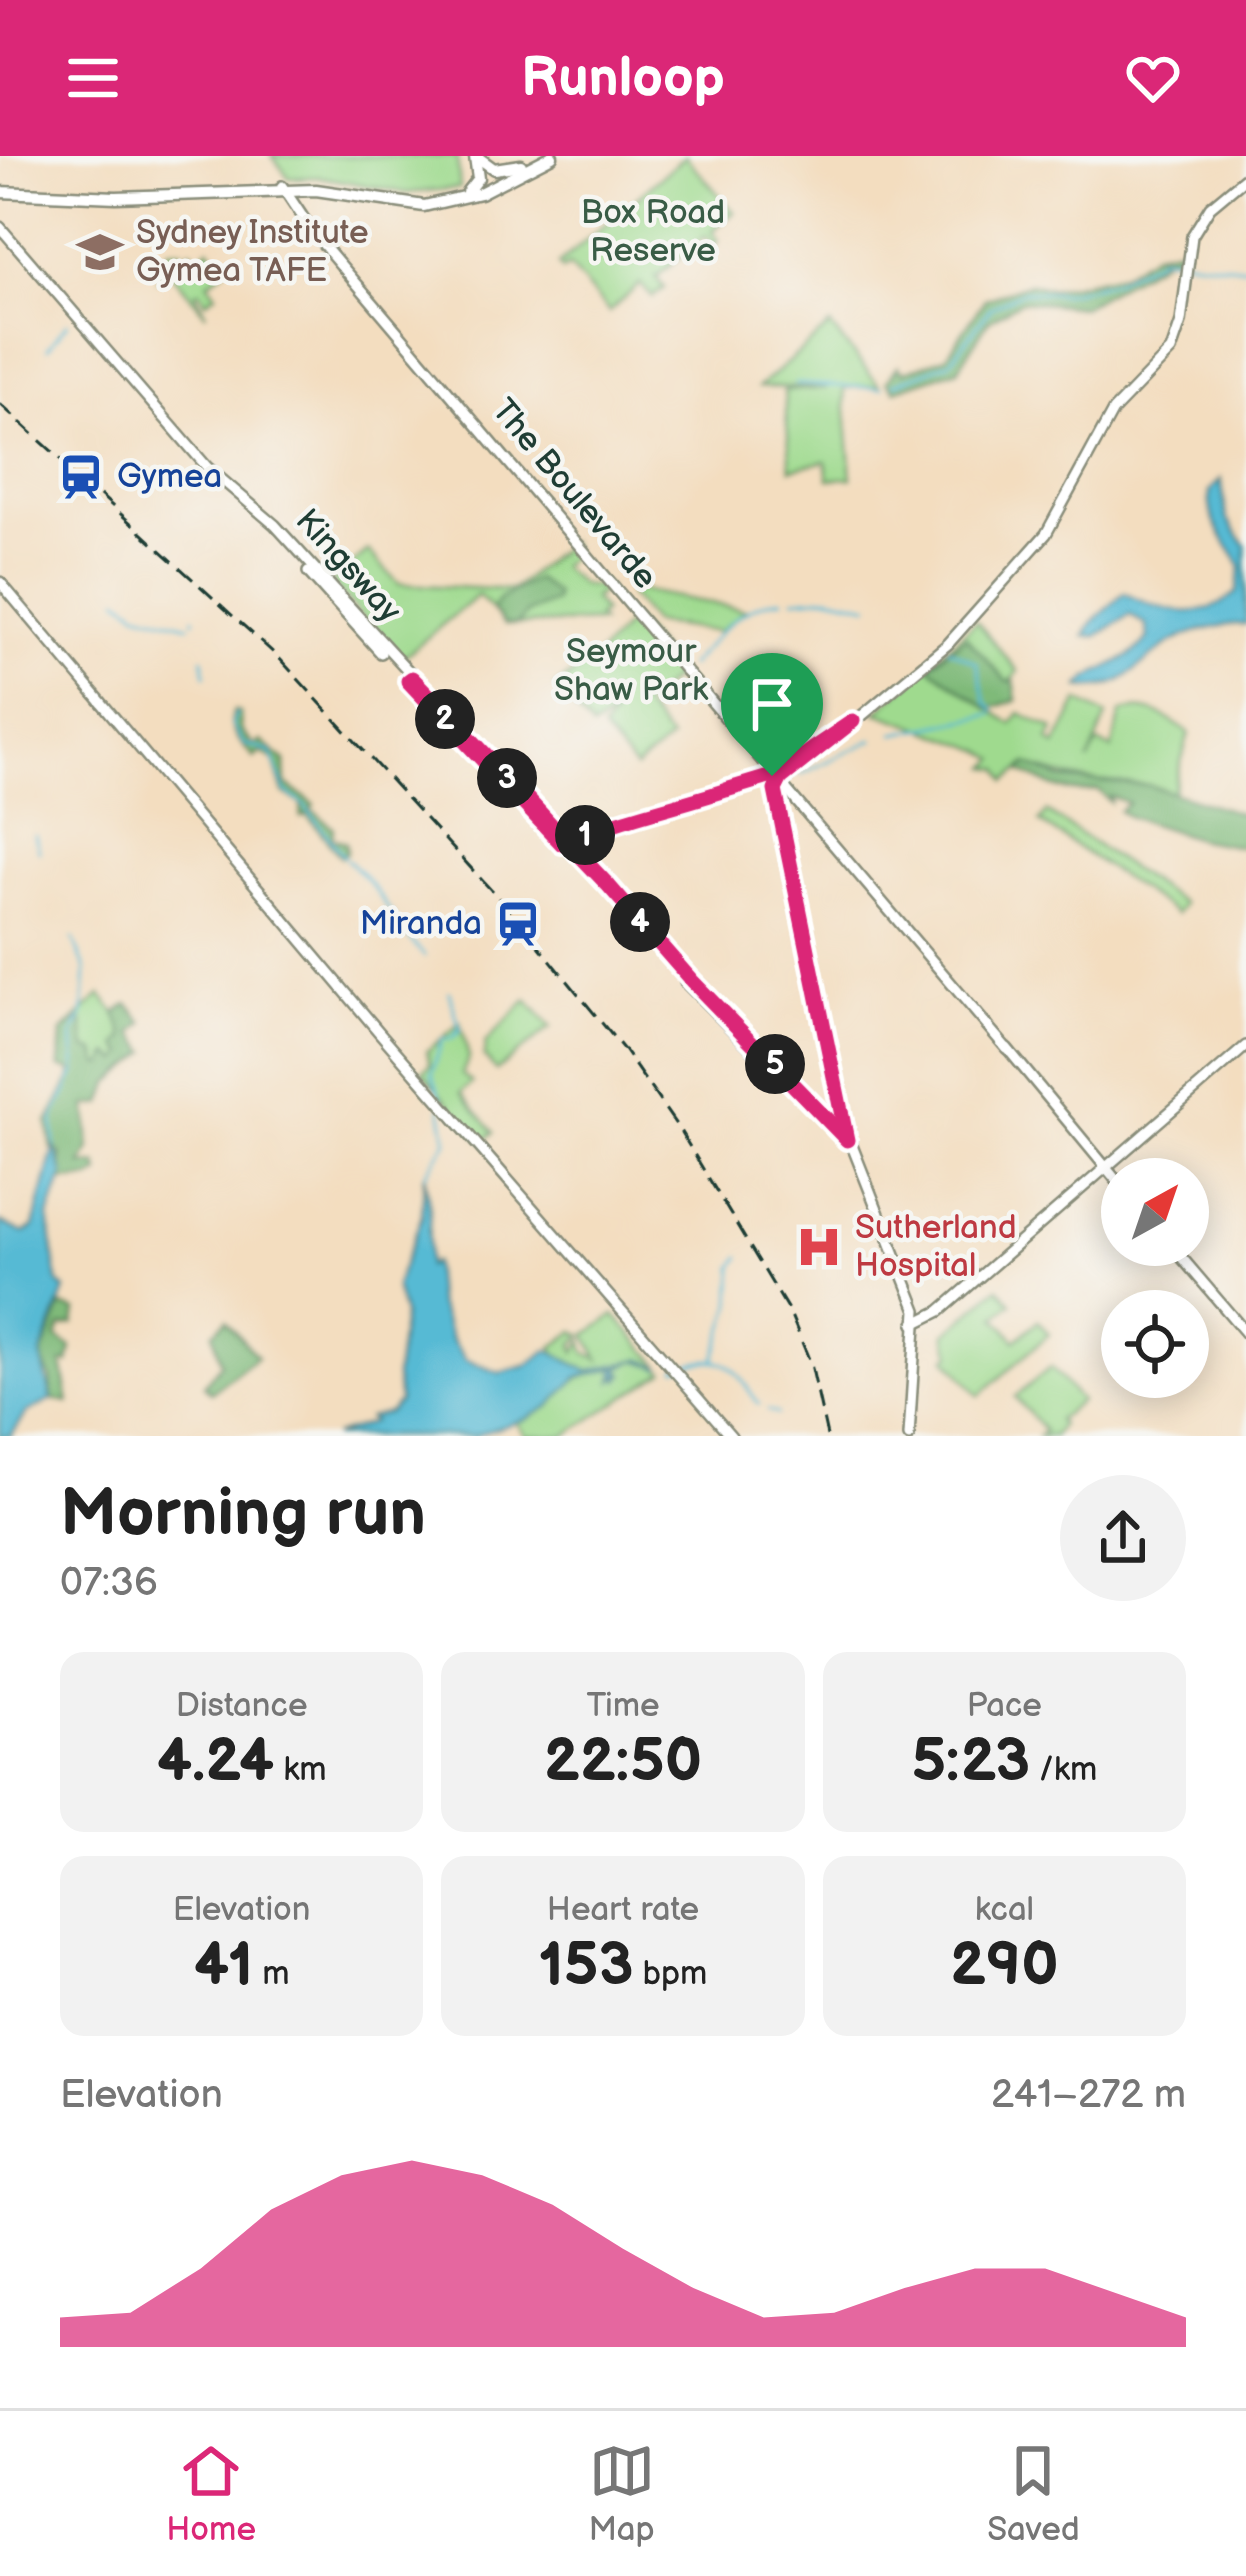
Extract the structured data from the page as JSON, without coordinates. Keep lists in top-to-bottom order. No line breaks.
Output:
{"streets":{"main road":["The Boulevarde","Kingsway"]},"parks":["Box Road Reserve","Seymour Shaw Park"],"places":{"school or university":["Sydney Institute Gymea TAFE"],"station":["Gymea","Miranda"],"hospital":["Sutherland Hospital"]},"north":"top right","page":{"header":"Runloop","pins":["2","3","1","4","5"],"heading":["Morning run","07:36"],"stats":[["Distance","4.24 km"],["Time","22:50"],["Pace","5:23 /km"],["Elevation","41 m"],["Heart rate","153 bpm"],["kcal","290"]],"chart":["Elevation","241–272 m"],"tabs":["Home","Map","Saved"]}}
